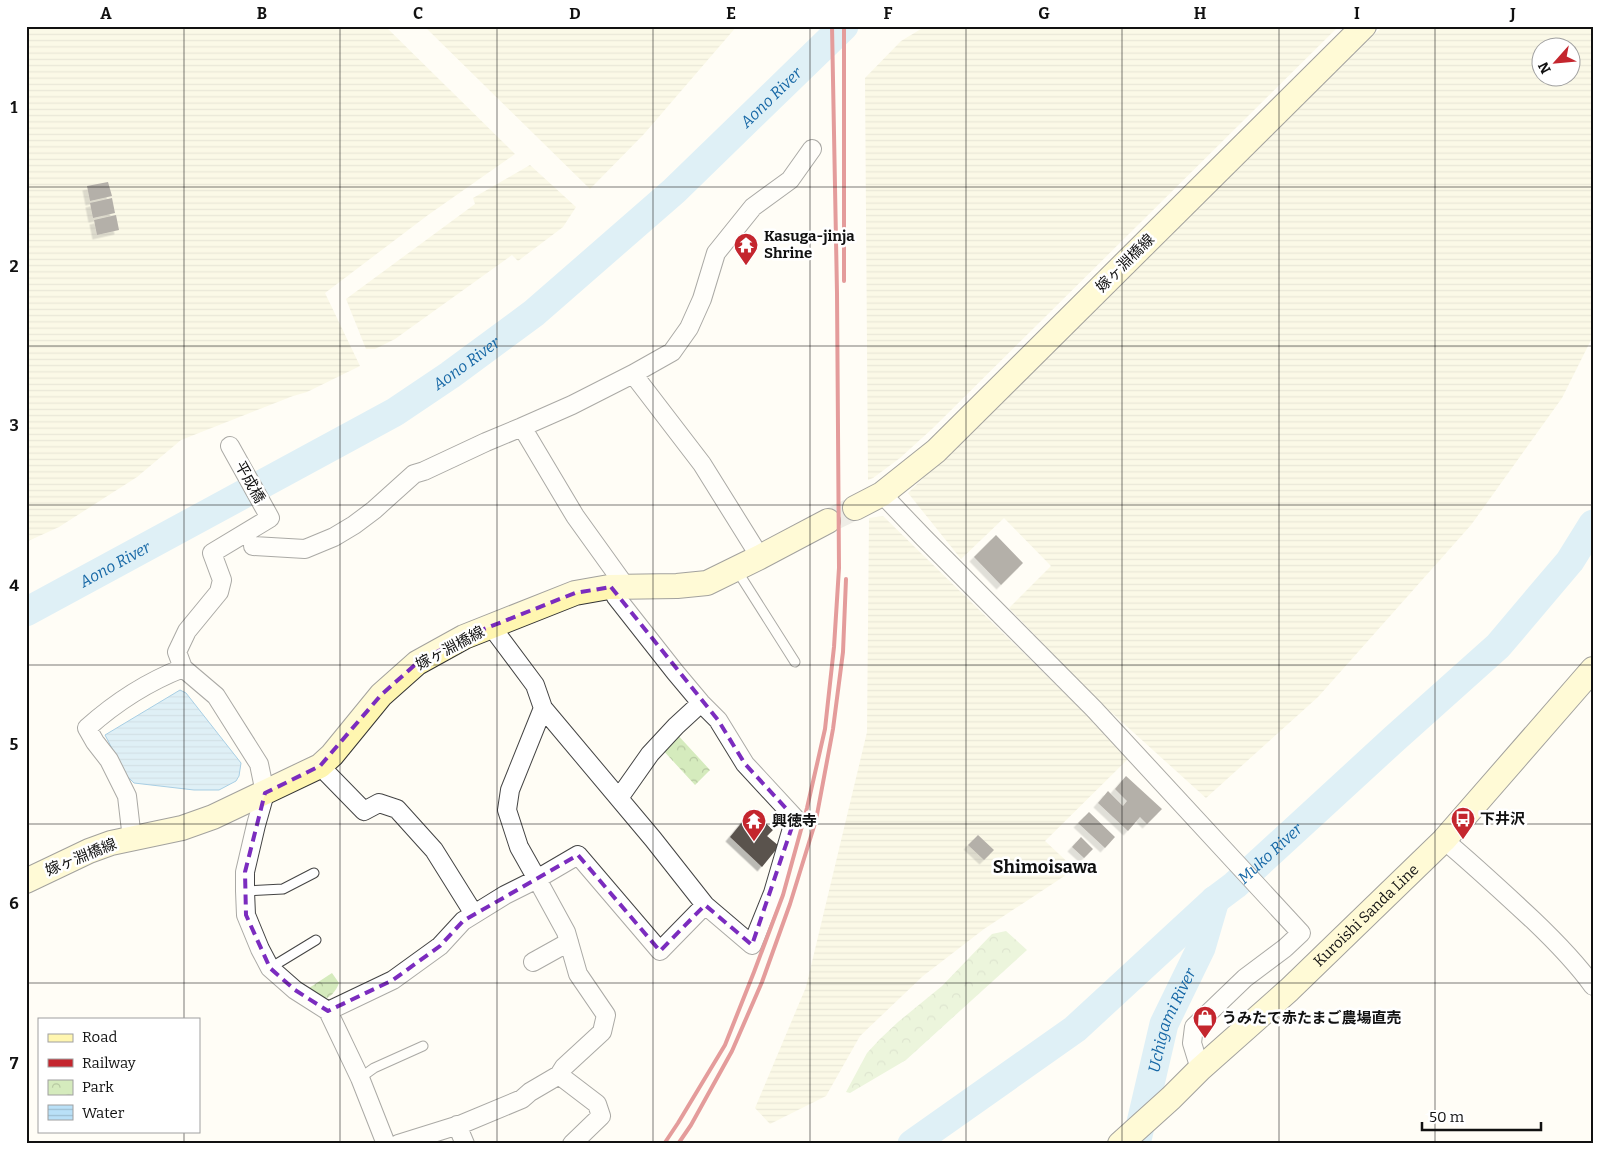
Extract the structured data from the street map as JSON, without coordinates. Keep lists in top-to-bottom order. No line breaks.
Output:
{"streets":{"street":["嫁ヶ淵橋線","平成橋","Kuroishi Sanda Line"]},"districts":["Shimoisawa"],"water":["Aono River","Muko River","Uchigami River"],"places":{"temple":["Kasuga-jinja Shrine","興徳寺"],"bus stop":["下井沢"],"shop":["うみたて赤たまご農場直売"]},"legend":["Road","Railway","Park","Water"],"scale_bar":"50 m","north":"bottom left","grid":{"columns":["A","B","C","D","E","F","G","H","I","J"],"rows":["1","2","3","4","5","6","7"]}}
